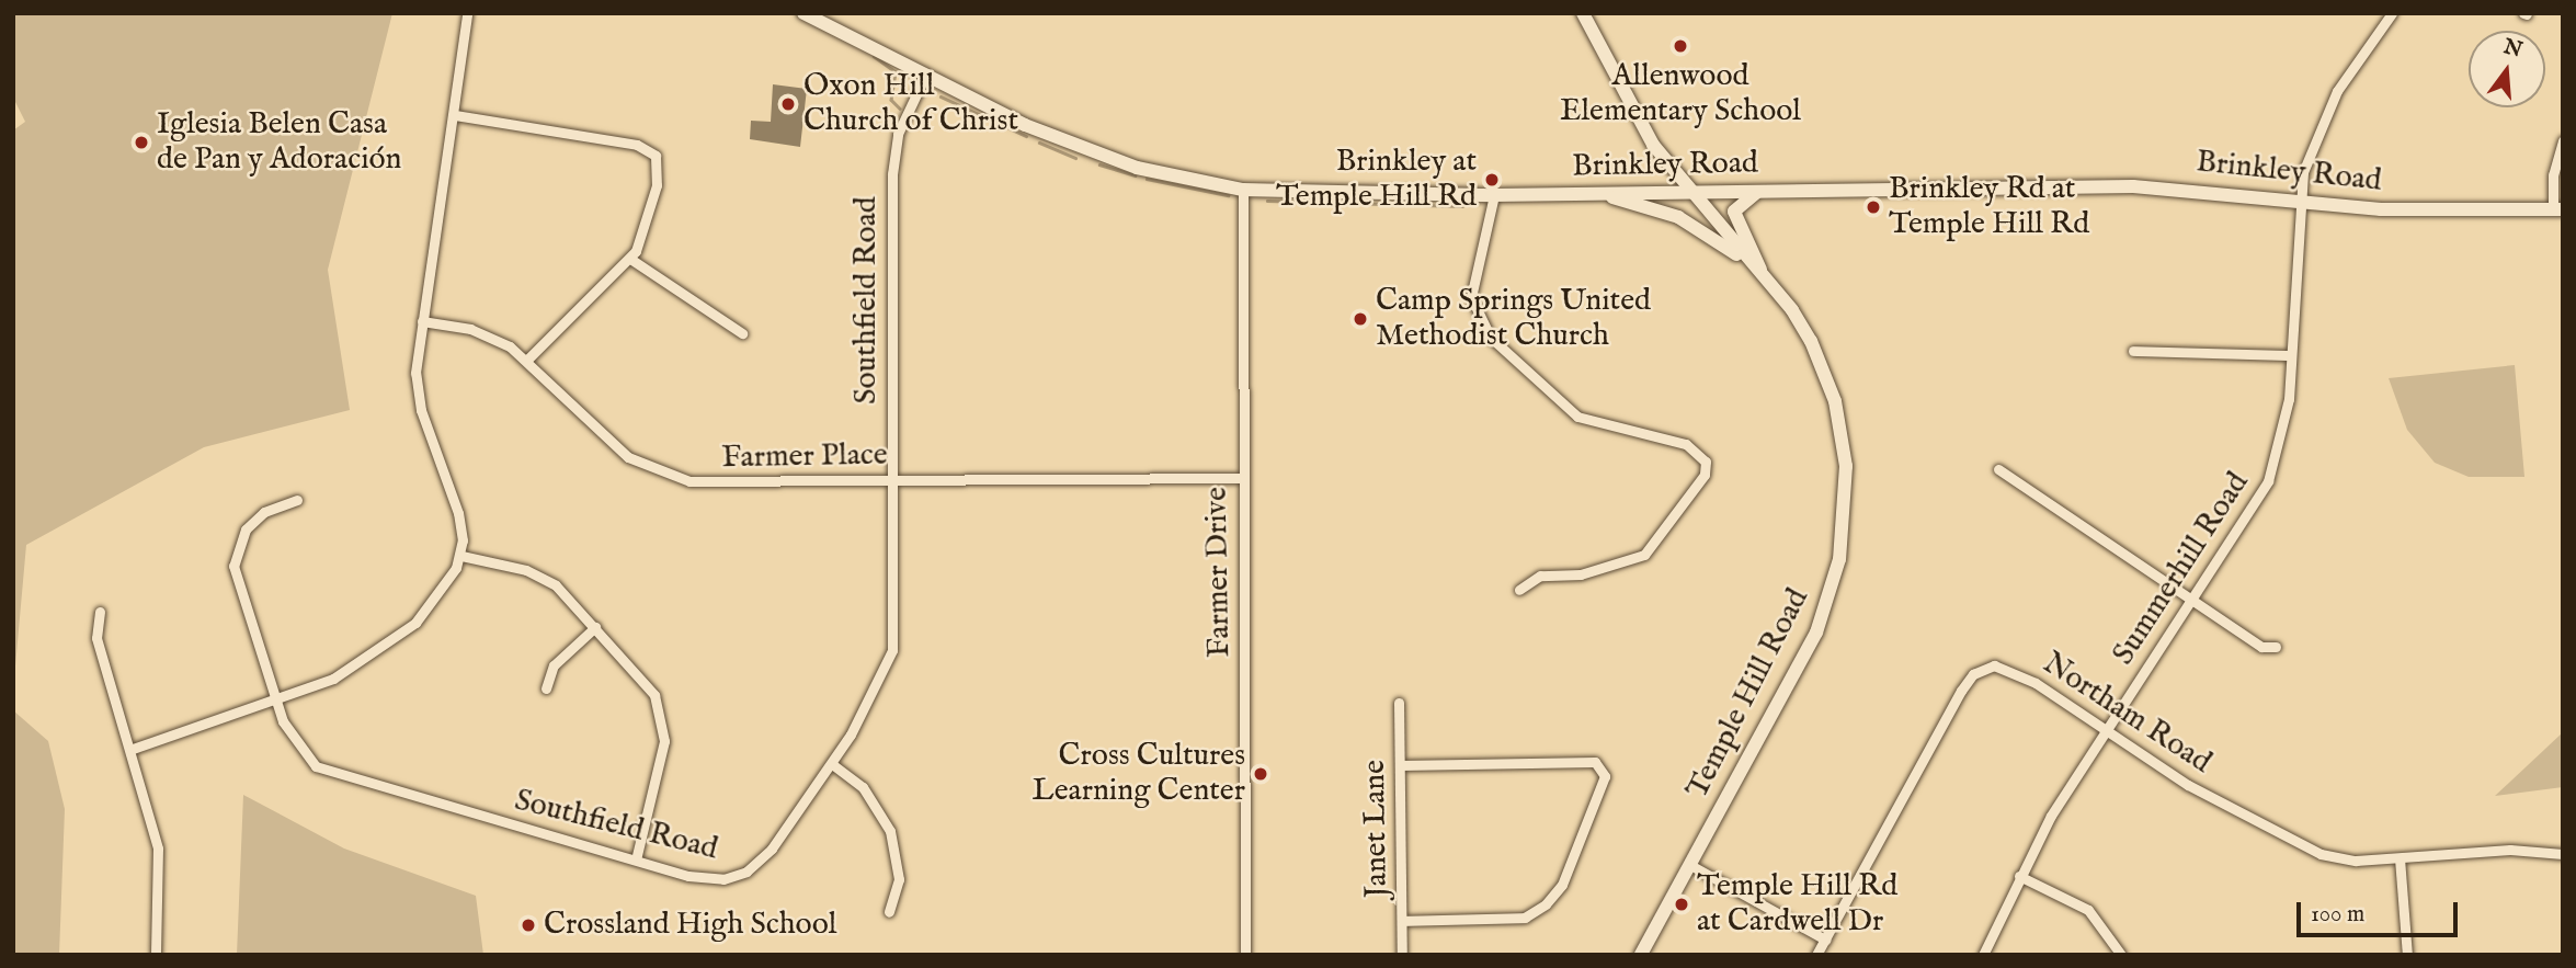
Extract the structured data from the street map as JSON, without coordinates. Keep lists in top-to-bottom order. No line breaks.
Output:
{"streets":{"main road":["Brinkley Road","Temple Hill Road"],"street":["Southfield Road","Farmer Place","Summerhill Road","Farmer Drive","Northam Road","Janet Lane"]},"crossings":[["Brinkley Road","Southfield Road"],["Brinkley Road","Summerhill Road"],["Brinkley Road","Farmer Drive"],["Brinkley Road","Temple Hill Road"],["Southfield Road","Farmer Place"],["Farmer Place","Farmer Drive"],["Summerhill Road","Northam Road"]],"places":["Allenwood Elementary School","Oxon Hill Church of Christ","Iglesia Belen Casa de Pan y Adoración","Brinkley at Temple Hill Rd","Brinkley Rd at Temple Hill Rd","Camp Springs United Methodist Church","Cross Cultures Learning Center","Temple Hill Rd at Cardwell Dr","Crossland High School"],"scale_bar":"100 m","north":"top"}
